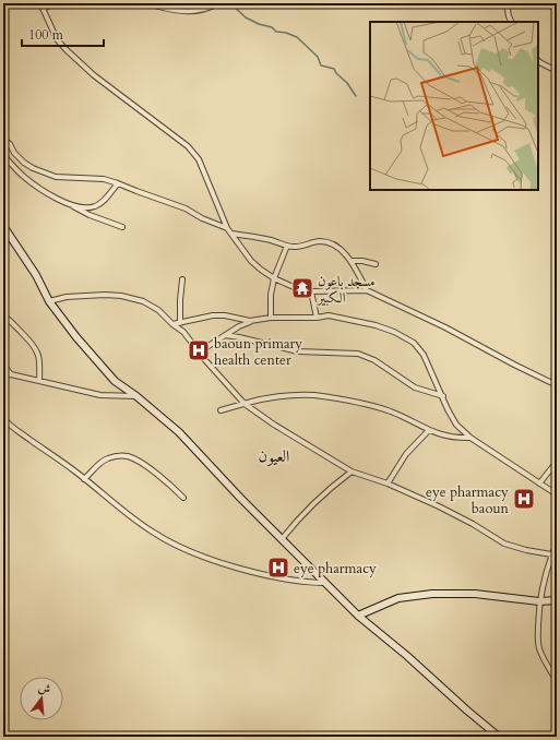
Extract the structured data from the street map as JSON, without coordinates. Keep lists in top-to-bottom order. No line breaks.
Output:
{"districts":["العيون"],"places":{"temple":["مسجد باعون الكبير"],"hospital":["baoun primary health center","eye pharmacy baoun","eye pharmacy"]},"scale_bar":"100 m","north":"top"}
